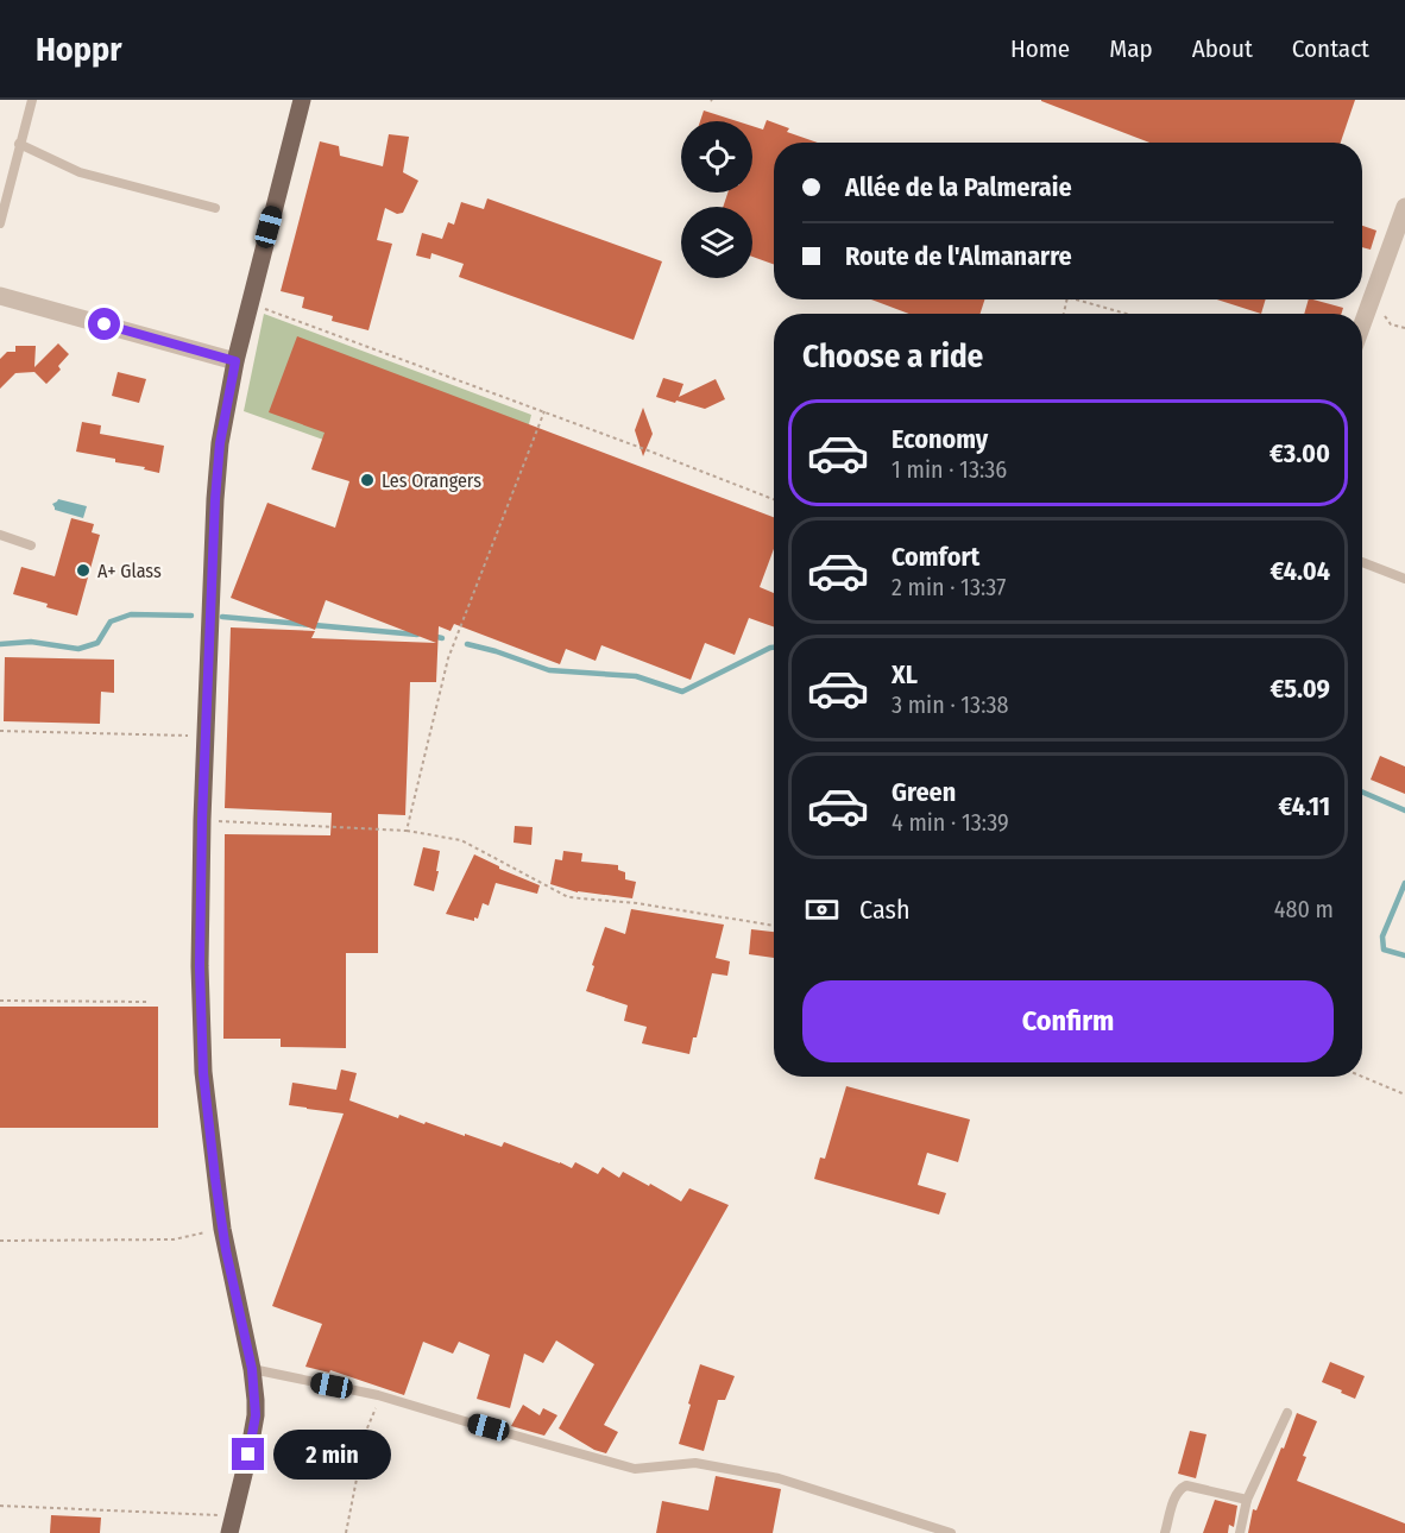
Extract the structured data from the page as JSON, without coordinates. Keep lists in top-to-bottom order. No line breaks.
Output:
{"places":["Les Orangers","A+ Glass"],"page":{"header":"Hoppr","nav":["Home","Map","About","Contact"],"banner":["Allée de la Palmeraie","Route de l'Almanarre"],"heading":"Choose a ride","list":[{"name":"Economy","note":"1 min · 13:36","value":"€3.00"},{"name":"Comfort","note":"2 min · 13:37","value":"€4.04"},{"name":"XL","note":"3 min · 13:38","value":"€5.09"},{"name":"Green","note":"4 min · 13:39","value":"€4.11"}],"pay":["Cash","480 m"],"buttons":"Confirm","bubble":"2 min"}}
